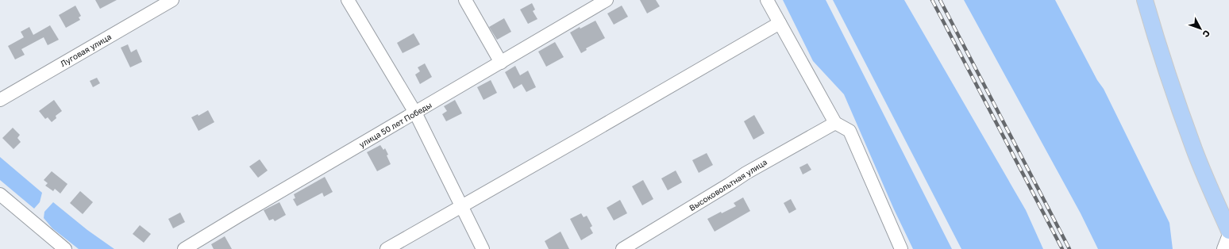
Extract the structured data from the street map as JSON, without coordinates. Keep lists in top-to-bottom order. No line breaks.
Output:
{"streets":{"street":["Луговая улица","улица 50 лет Победы","Высоковольтная улица"]},"north":"bottom right"}
